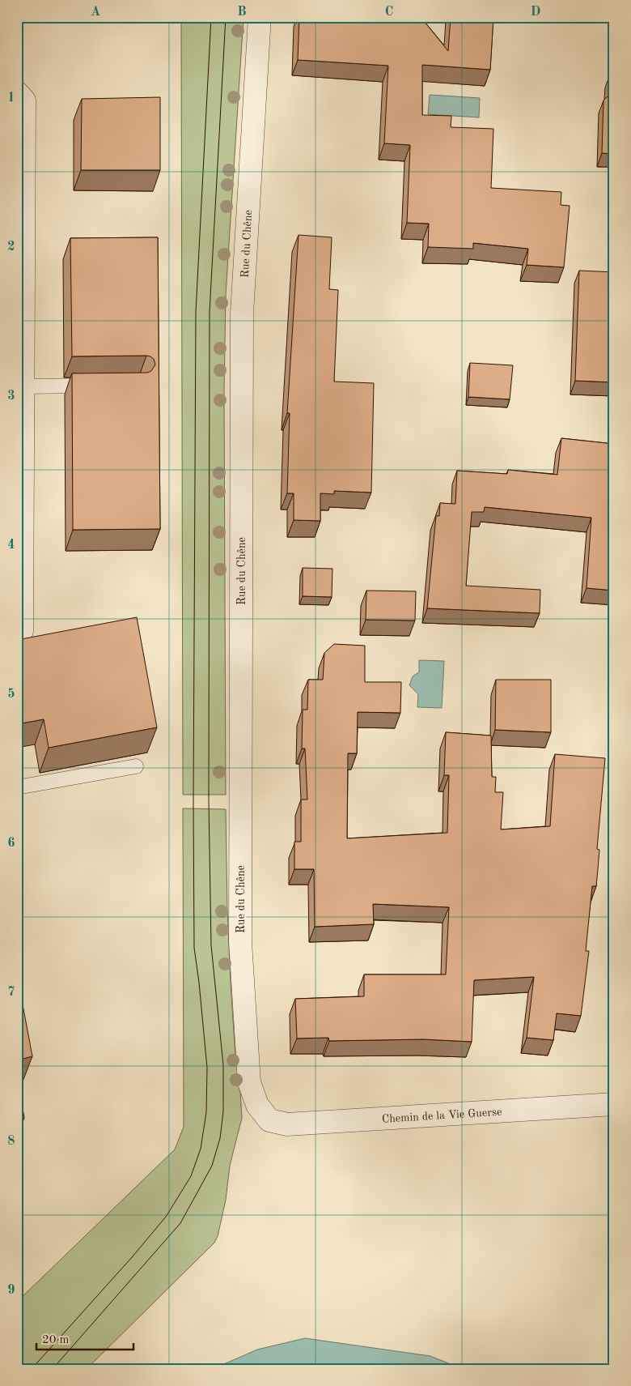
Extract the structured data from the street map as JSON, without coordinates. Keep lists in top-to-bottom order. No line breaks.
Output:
{"streets":{"street":["Rue du Chêne","Chemin de la Vie Guerse"]},"crossings":[["Rue du Chêne","Chemin de la Vie Guerse"]],"scale_bar":"20 m","grid":{"columns":["A","B","C","D"],"rows":["1","2","3","4","5","6","7","8","9"]}}
